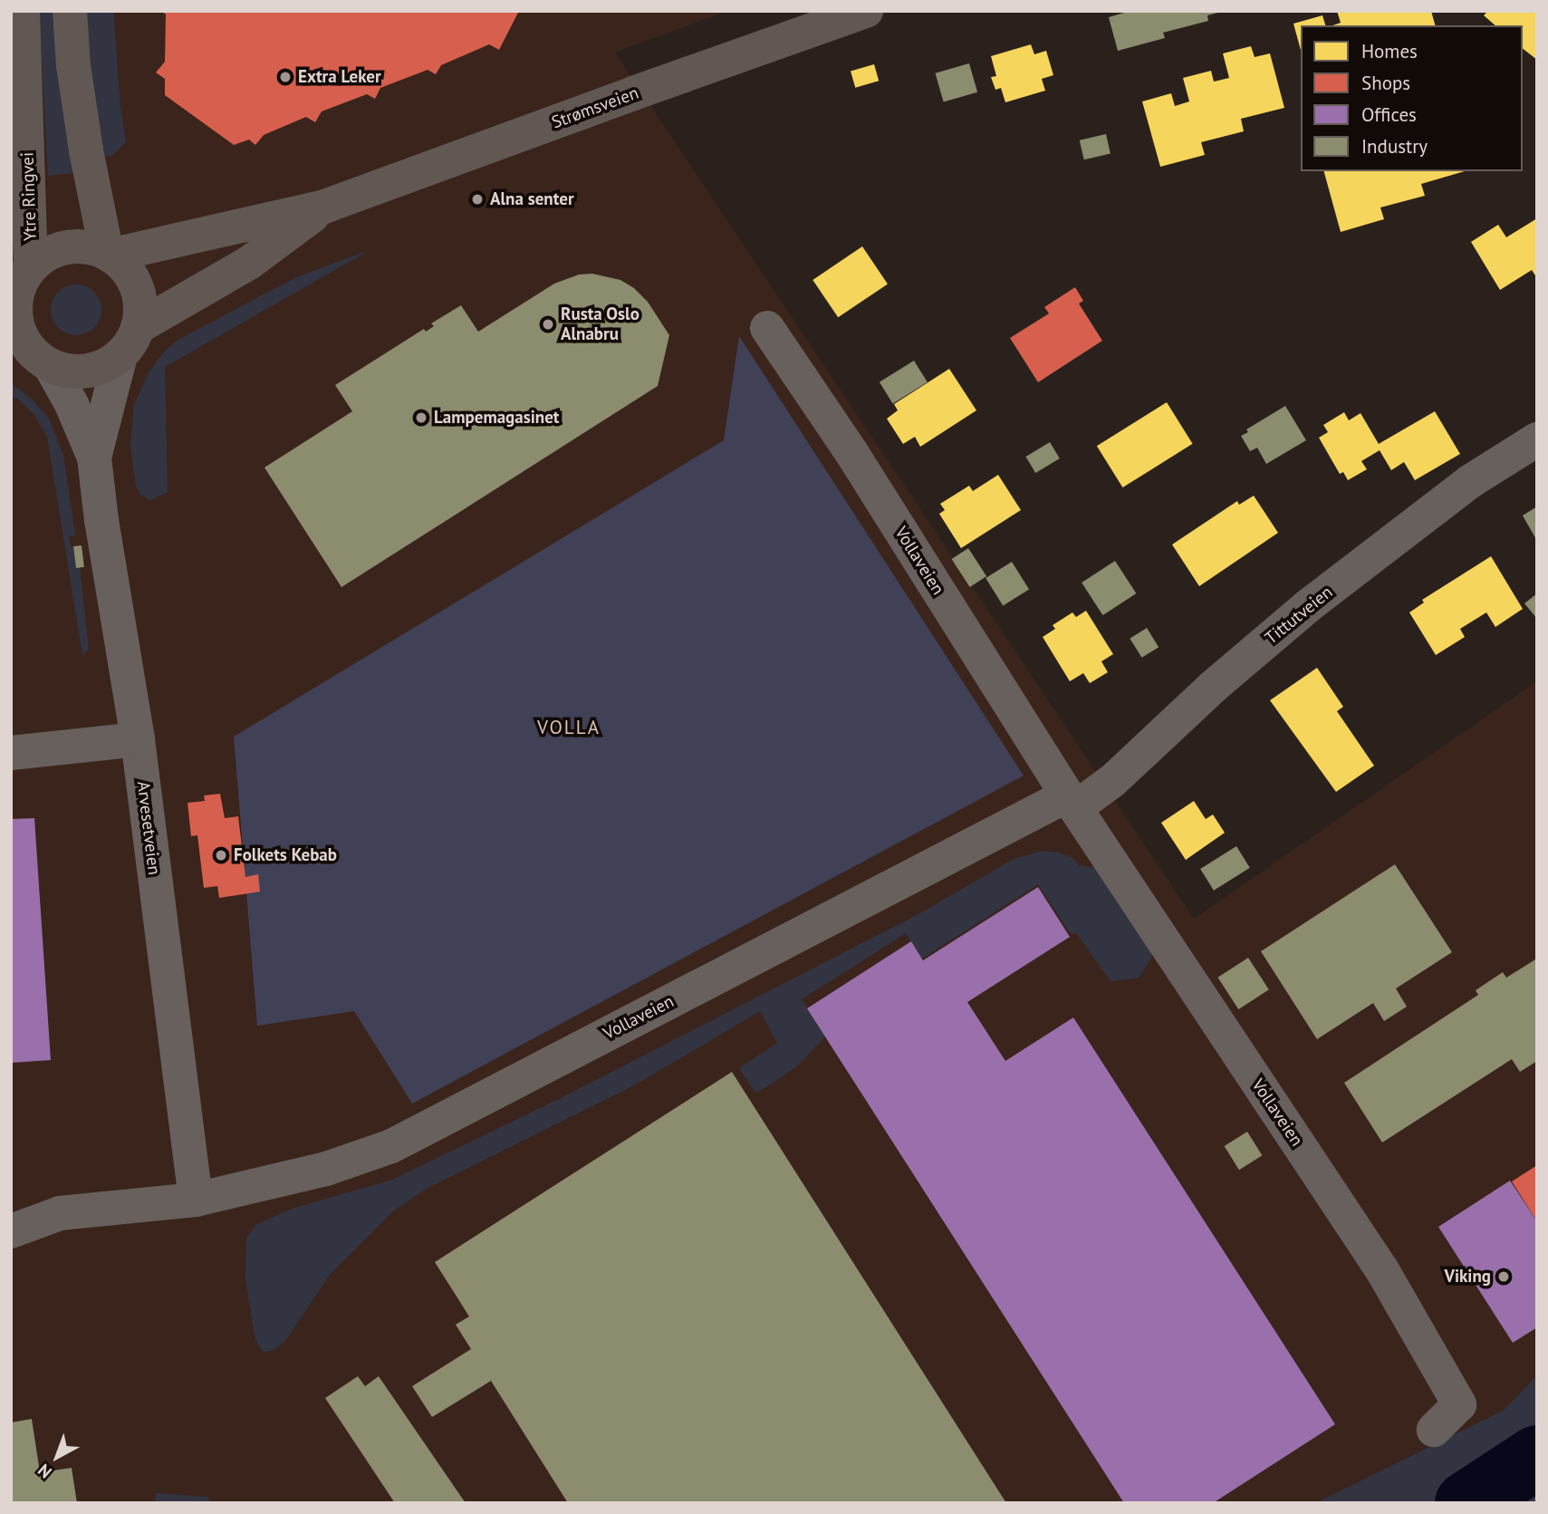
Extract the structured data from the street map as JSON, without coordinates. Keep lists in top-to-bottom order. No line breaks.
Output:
{"streets":{"main road":["Strømsveien","Ytre Ringvei"],"street":["Vollaveien","Tittutveien","Arvesetveien"]},"crossings":[["Strømsveien","Ytre Ringvei"],["Strømsveien","Arvesetveien"],["Ytre Ringvei","Arvesetveien"],["Vollaveien","Tittutveien"],["Vollaveien","Arvesetveien"]],"districts":["VOLLA"],"places":["Extra Leker","Alna senter","Rusta Oslo Alnabru","Lampemagasinet","Folkets Kebab","Viking"],"legend":["Homes","Shops","Offices","Industry"],"north":"bottom left"}
